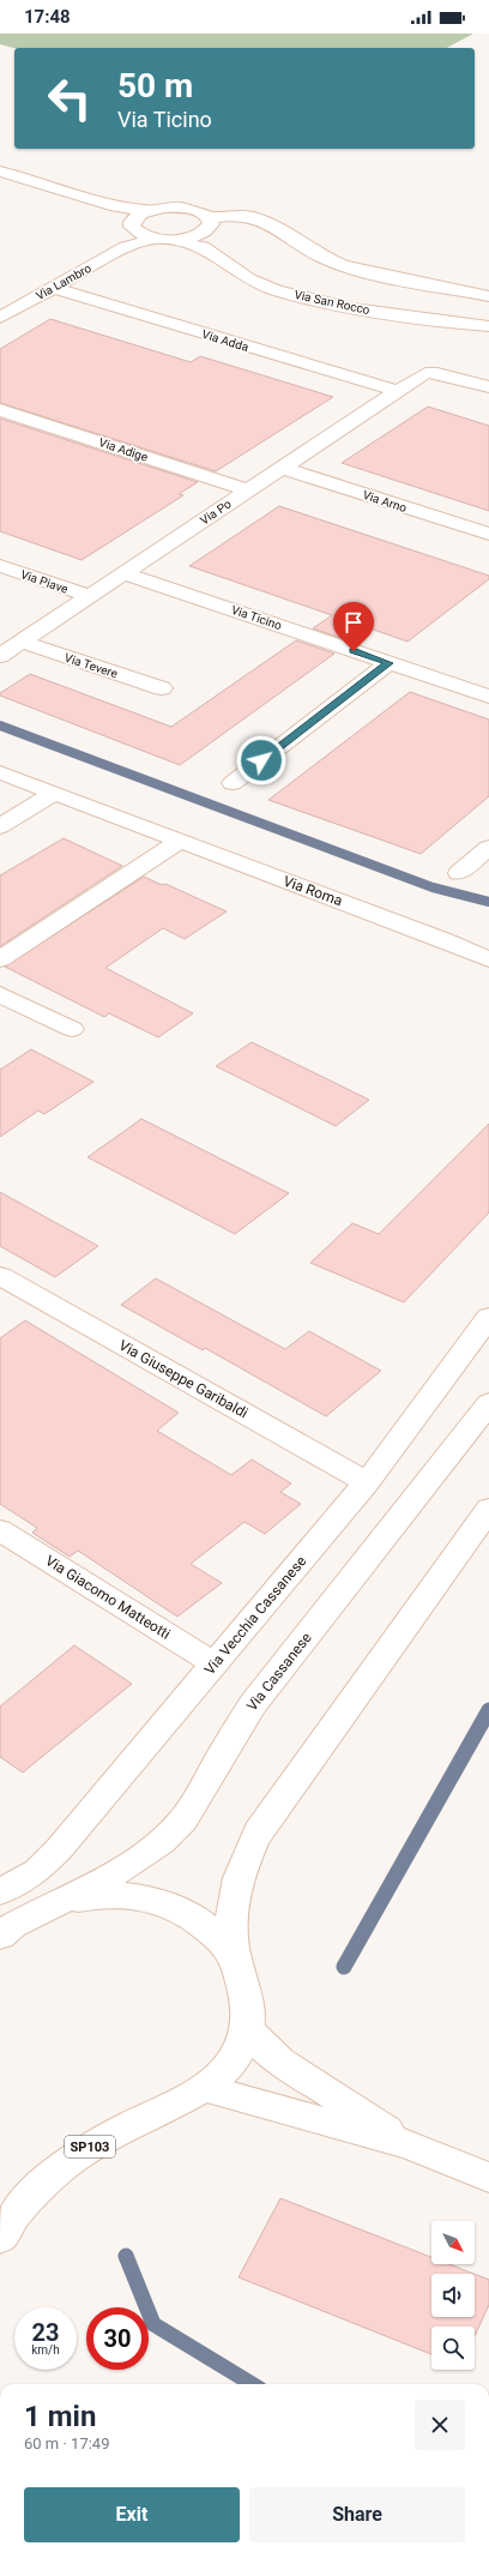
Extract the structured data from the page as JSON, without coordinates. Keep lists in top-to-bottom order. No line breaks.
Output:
{"streets":{"street":["Via Lambro","Via San Rocco","Via Adda","Via Adige","Via Arno","Via Po","Via Piave","Via Ticino","Via Tevere","Via Roma","Via Giuseppe Garibaldi","Via Giacomo Matteotti","Via Vecchia Cassanese","Via Cassanese","SP103"]},"crossings":[["Via Lambro","Via San Rocco"],["Via Lambro","Via Adda"],["Via Adda","Via Po"],["Via Adige","Via Po"],["Via Arno","Via Po"],["Via Po","Via Piave"],["Via Po","Via Ticino"],["Via Po","Via Tevere"],["Via Giuseppe Garibaldi","Via Vecchia Cassanese"],["Via Giacomo Matteotti","Via Vecchia Cassanese"]],"north":"bottom right","page":{"status":"17:48","turn":["50 m","Via Ticino"],"speed":"23 km/h","limit":"30","heading":["1 min","60 m · 17:49"],"buttons":["Exit","Share"]}}
